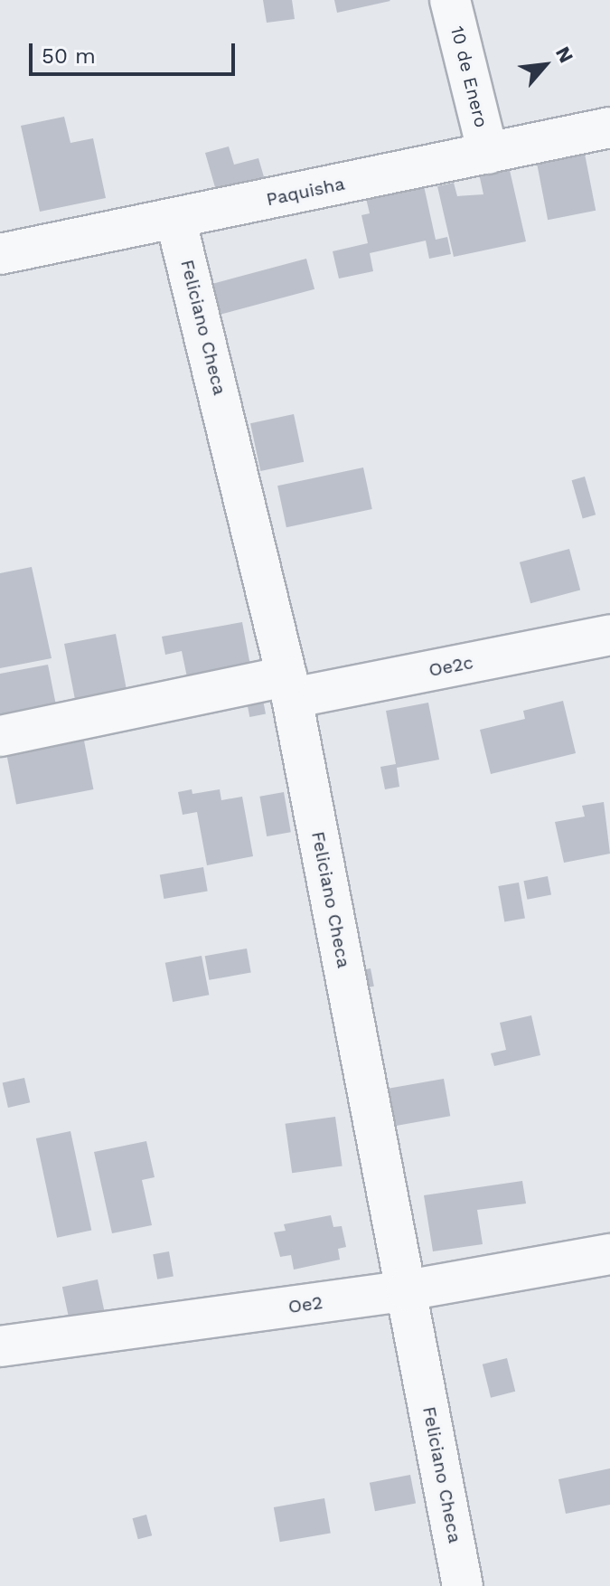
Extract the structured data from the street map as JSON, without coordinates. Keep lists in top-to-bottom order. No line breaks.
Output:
{"streets":{"street":["10 de Enero","Paquisha","Feliciano Checa","Oe2c","Oe2"]},"crossings":[["10 de Enero","Paquisha"],["Paquisha","Feliciano Checa"],["Feliciano Checa","Oe2c"],["Feliciano Checa","Oe2"]],"scale_bar":"50 m","north":"top right"}
